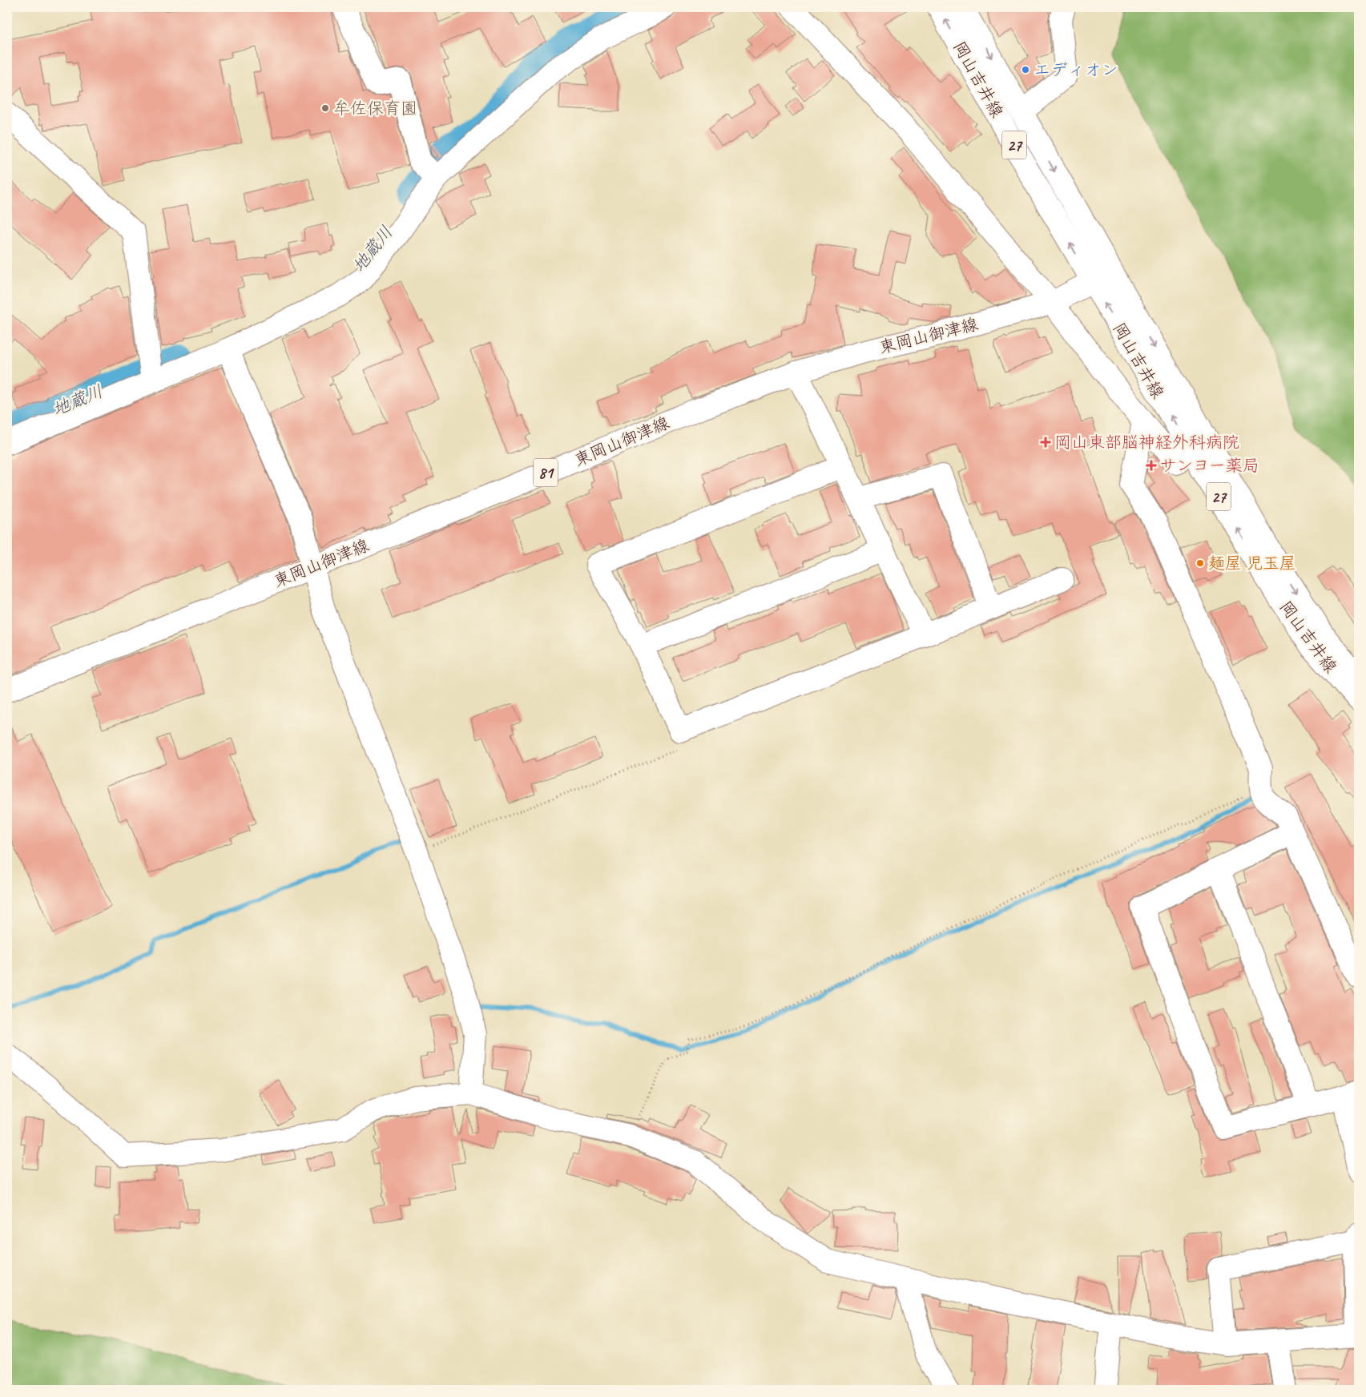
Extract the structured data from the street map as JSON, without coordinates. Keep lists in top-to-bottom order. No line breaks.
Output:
{"streets":{"street":["岡山吉井線","27","東岡山御津線","81"]},"crossings":[["岡山吉井線","東岡山御津線"]],"water":["地蔵川"],"places":{"other":["エディオン","牟佐保育園","麺屋 児玉屋"],"health":["岡山東部脳神経外科病院","サンヨー薬局"]}}
